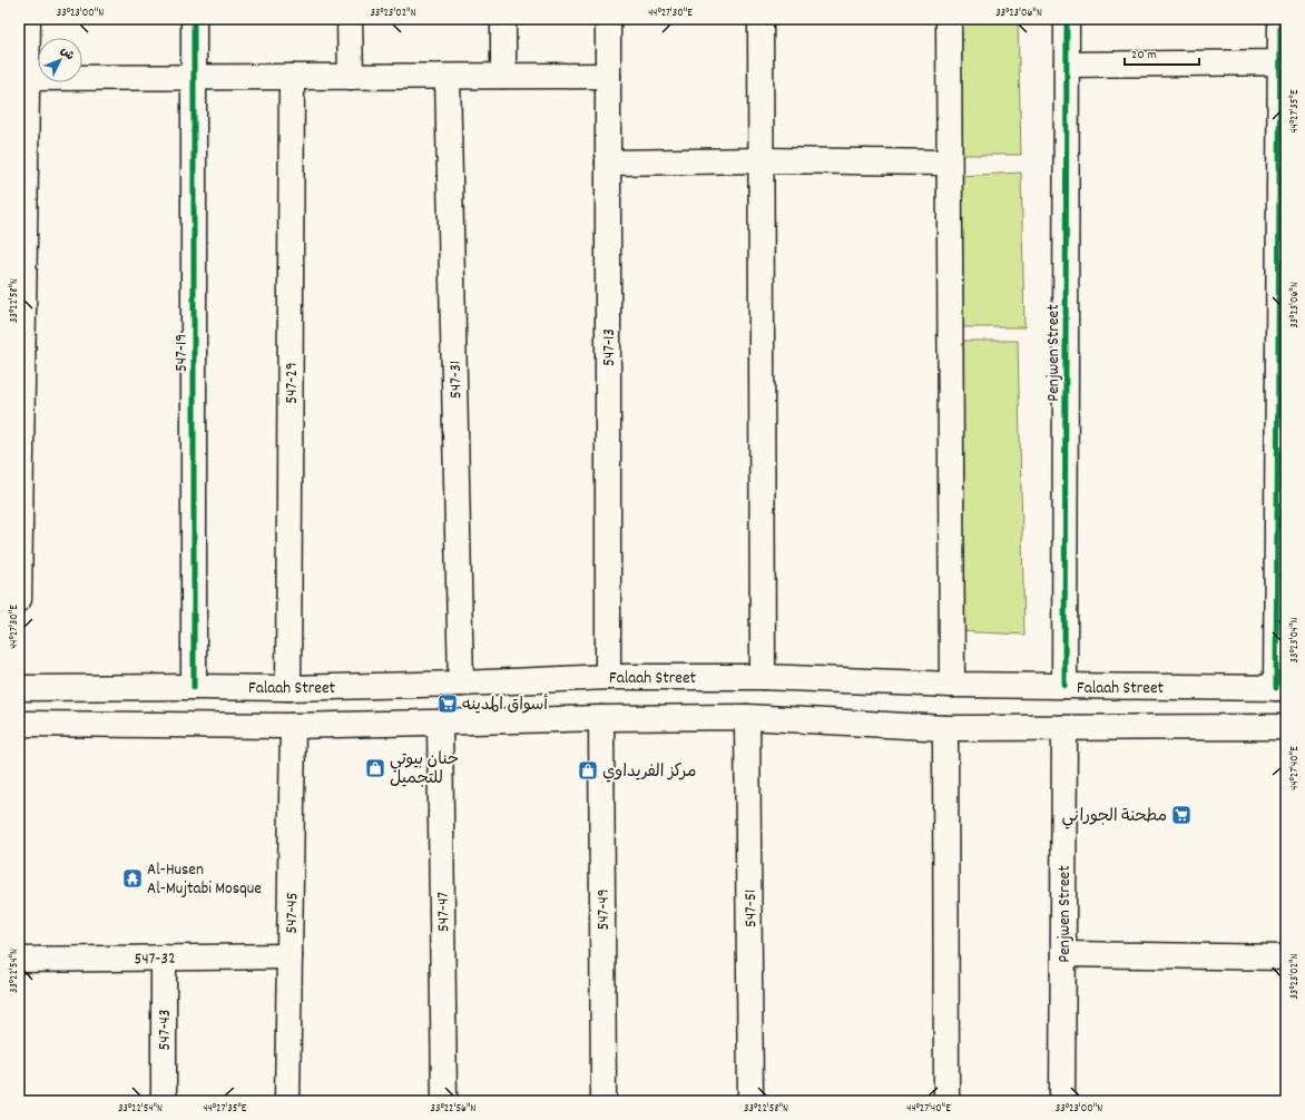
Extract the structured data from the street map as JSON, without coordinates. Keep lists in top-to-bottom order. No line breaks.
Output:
{"streets":{"street":["547-13","547-19","Penjwen Street","547-31","547-29","Falaah Street","547-51","547-49","547-47","547-45","547-32","547-43"]},"crossings":[["547-13","Falaah Street"],["547-19","Falaah Street"],["Penjwen Street","Falaah Street"],["547-31","Falaah Street"],["547-29","Falaah Street"],["547-45","547-32"],["547-32","547-43"]],"places":{"supermarket":["أسواق المدينه","مطحنة الجوراني"],"shop":["حنان بيوتي للتجميل","مركز الفريداوي"],"temple":["Al-Husen Al-Mujtabi Mosque"]},"scale_bar":"20 m","north":"top right","coordinates":["33°23'00\"N","33°23'02\"N","44°27'30\"E","33°23'06\"N","44°27'35\"E","33°22'58\"N","33°23'04\"N","44°27'40\"E","33°22'54\"N","33°22'56\"N"]}
